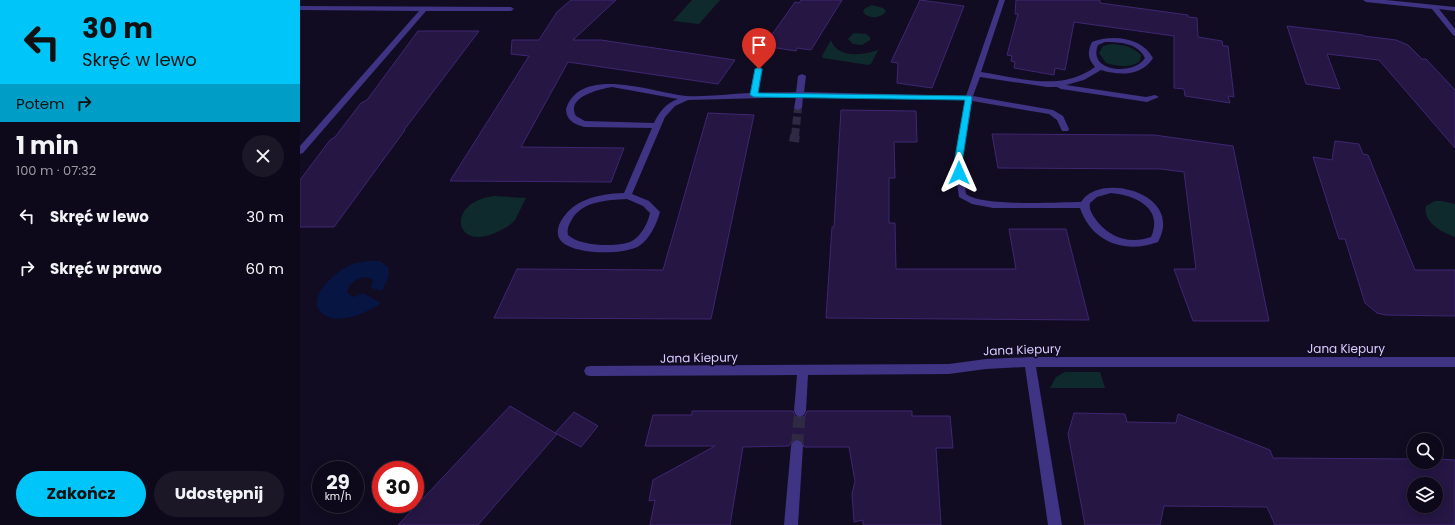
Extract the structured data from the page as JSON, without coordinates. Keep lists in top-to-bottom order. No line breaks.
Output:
{"streets":{"street":["Jana Kiepury"]},"page":{"turn":["30 m","Skręć w lewo"],"then":"Potem","heading":["1 min","100 m · 07:32"],"list":[{"name":"Skręć w lewo","value":"30 m"},{"name":"Skręć w prawo","value":"60 m"}],"speed":"29 km/h","limit":"30","buttons":["Zakończ","Udostępnij"]}}
